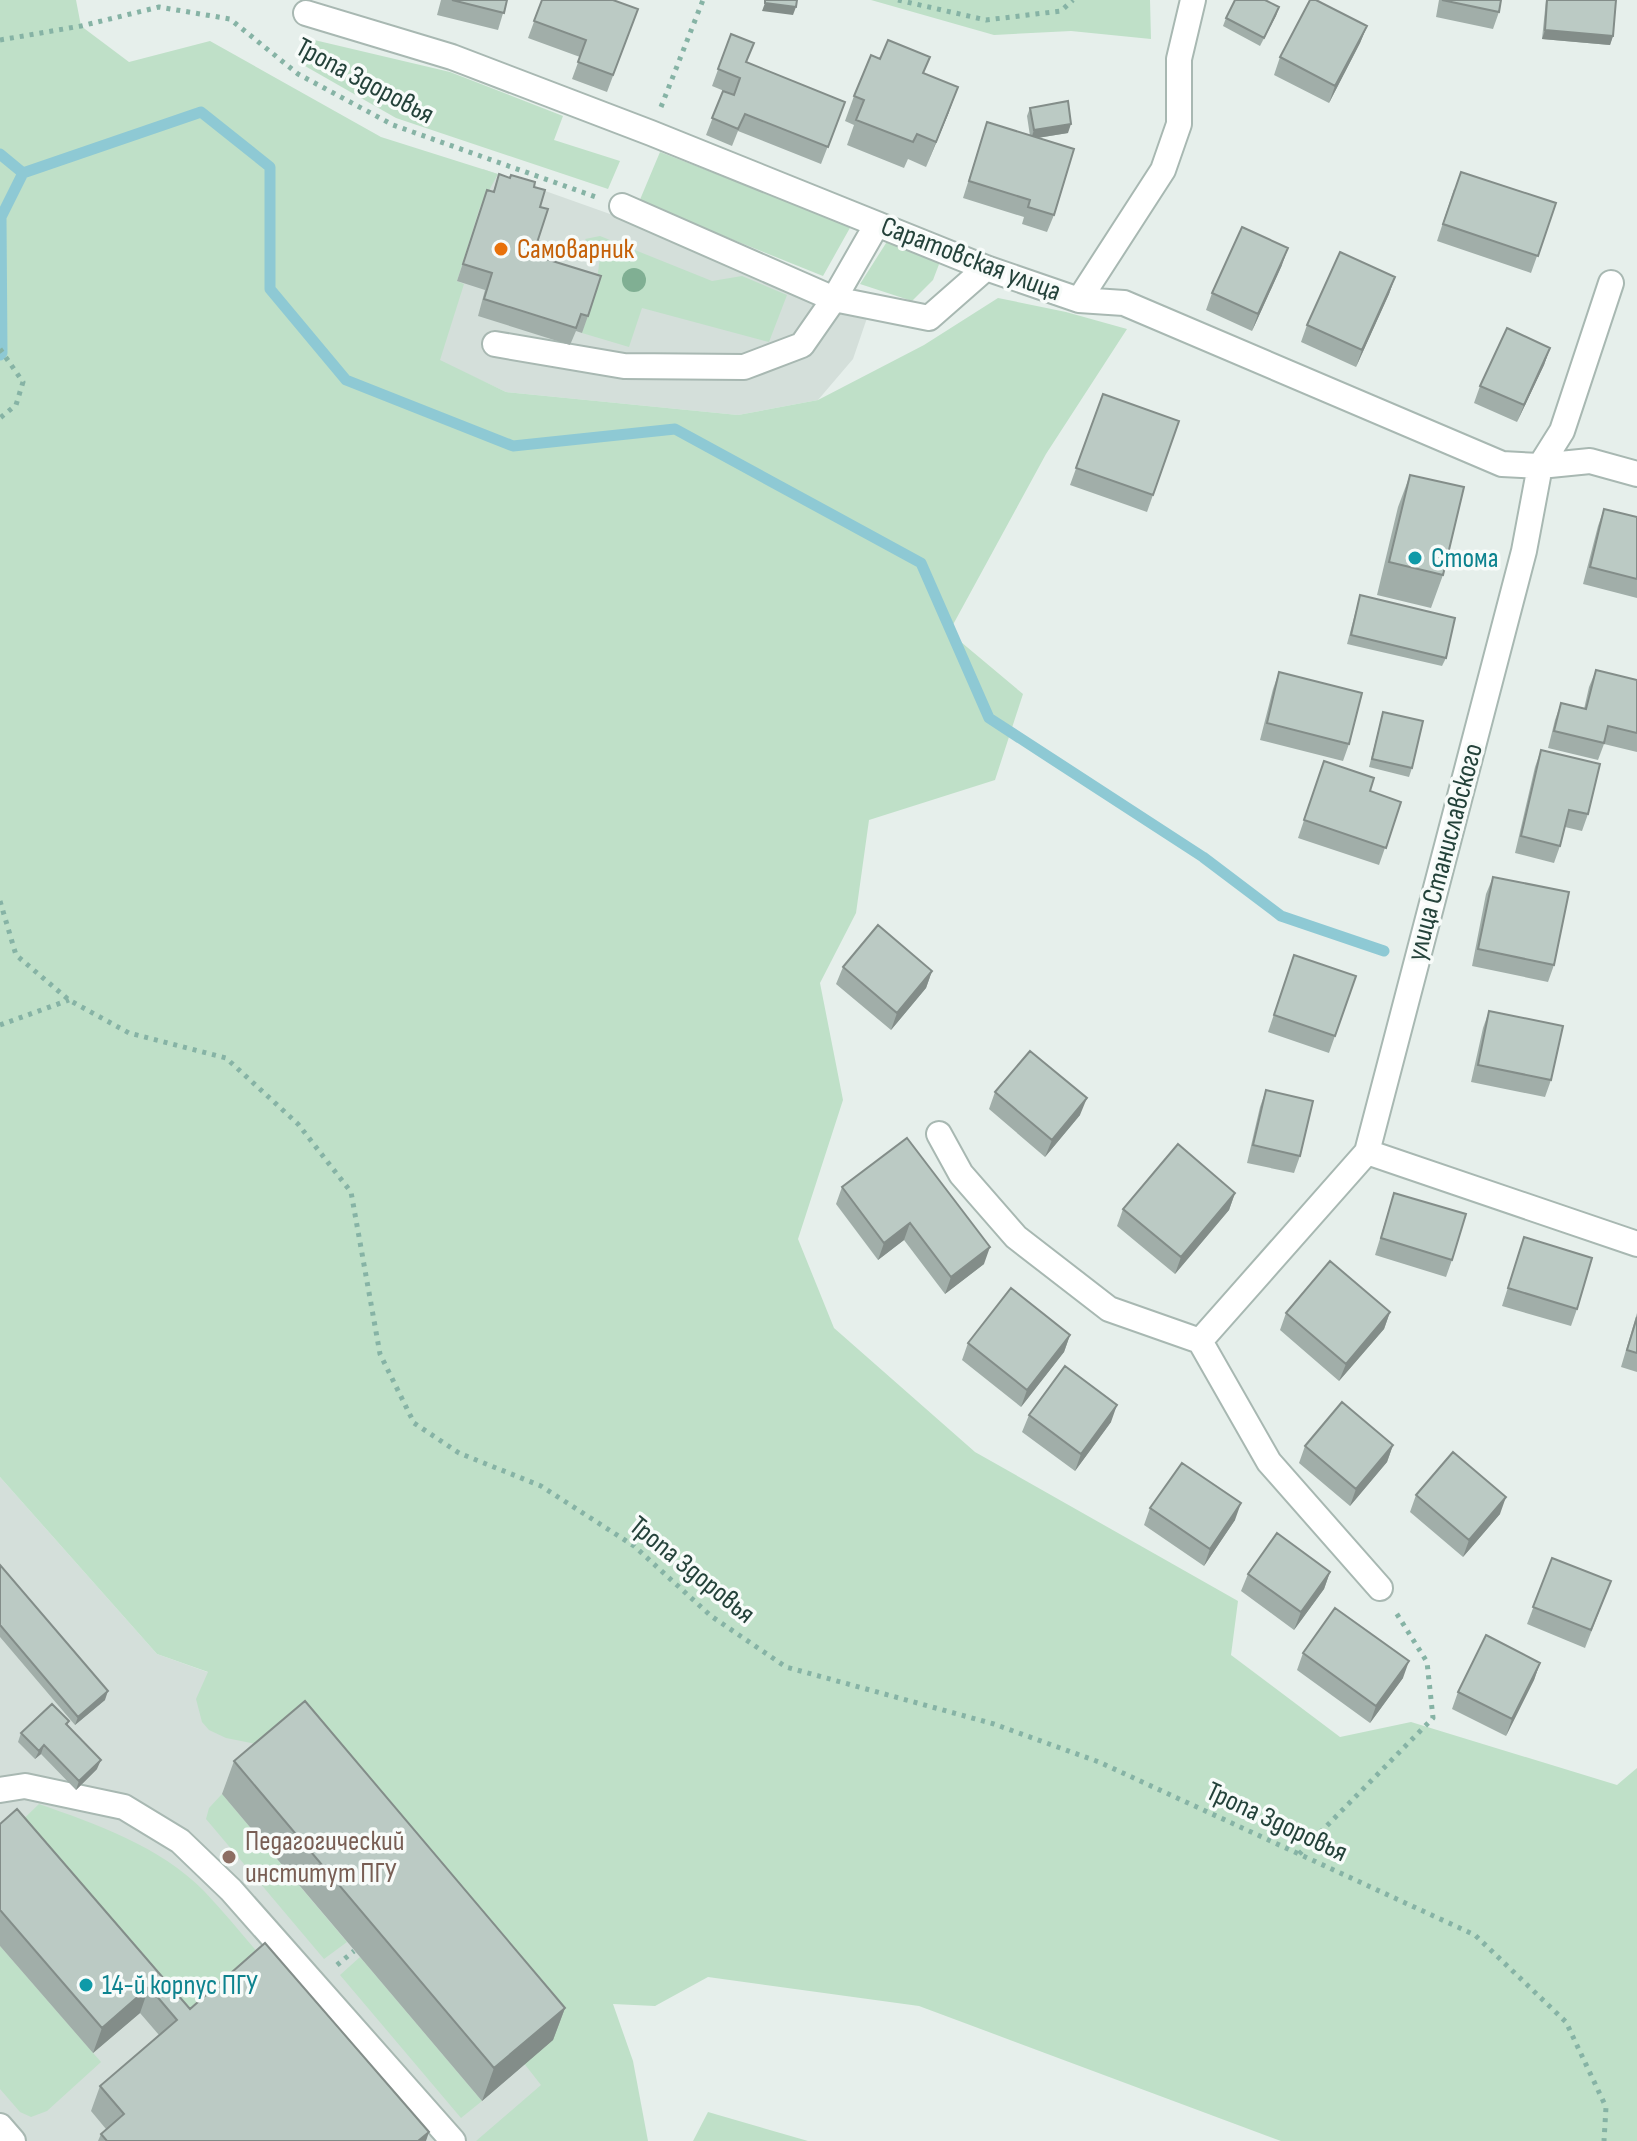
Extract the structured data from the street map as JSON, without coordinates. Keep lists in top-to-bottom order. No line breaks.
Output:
{"streets":{"street":["Саратовская улица","улица Станиславского"],"path":["Тропа Здоровья"]},"crossings":[["Саратовская улица","улица Станиславского"]],"places":["Самоварник","Стома","Педагогический институт ПГУ","14-й корпус ПГУ"]}
